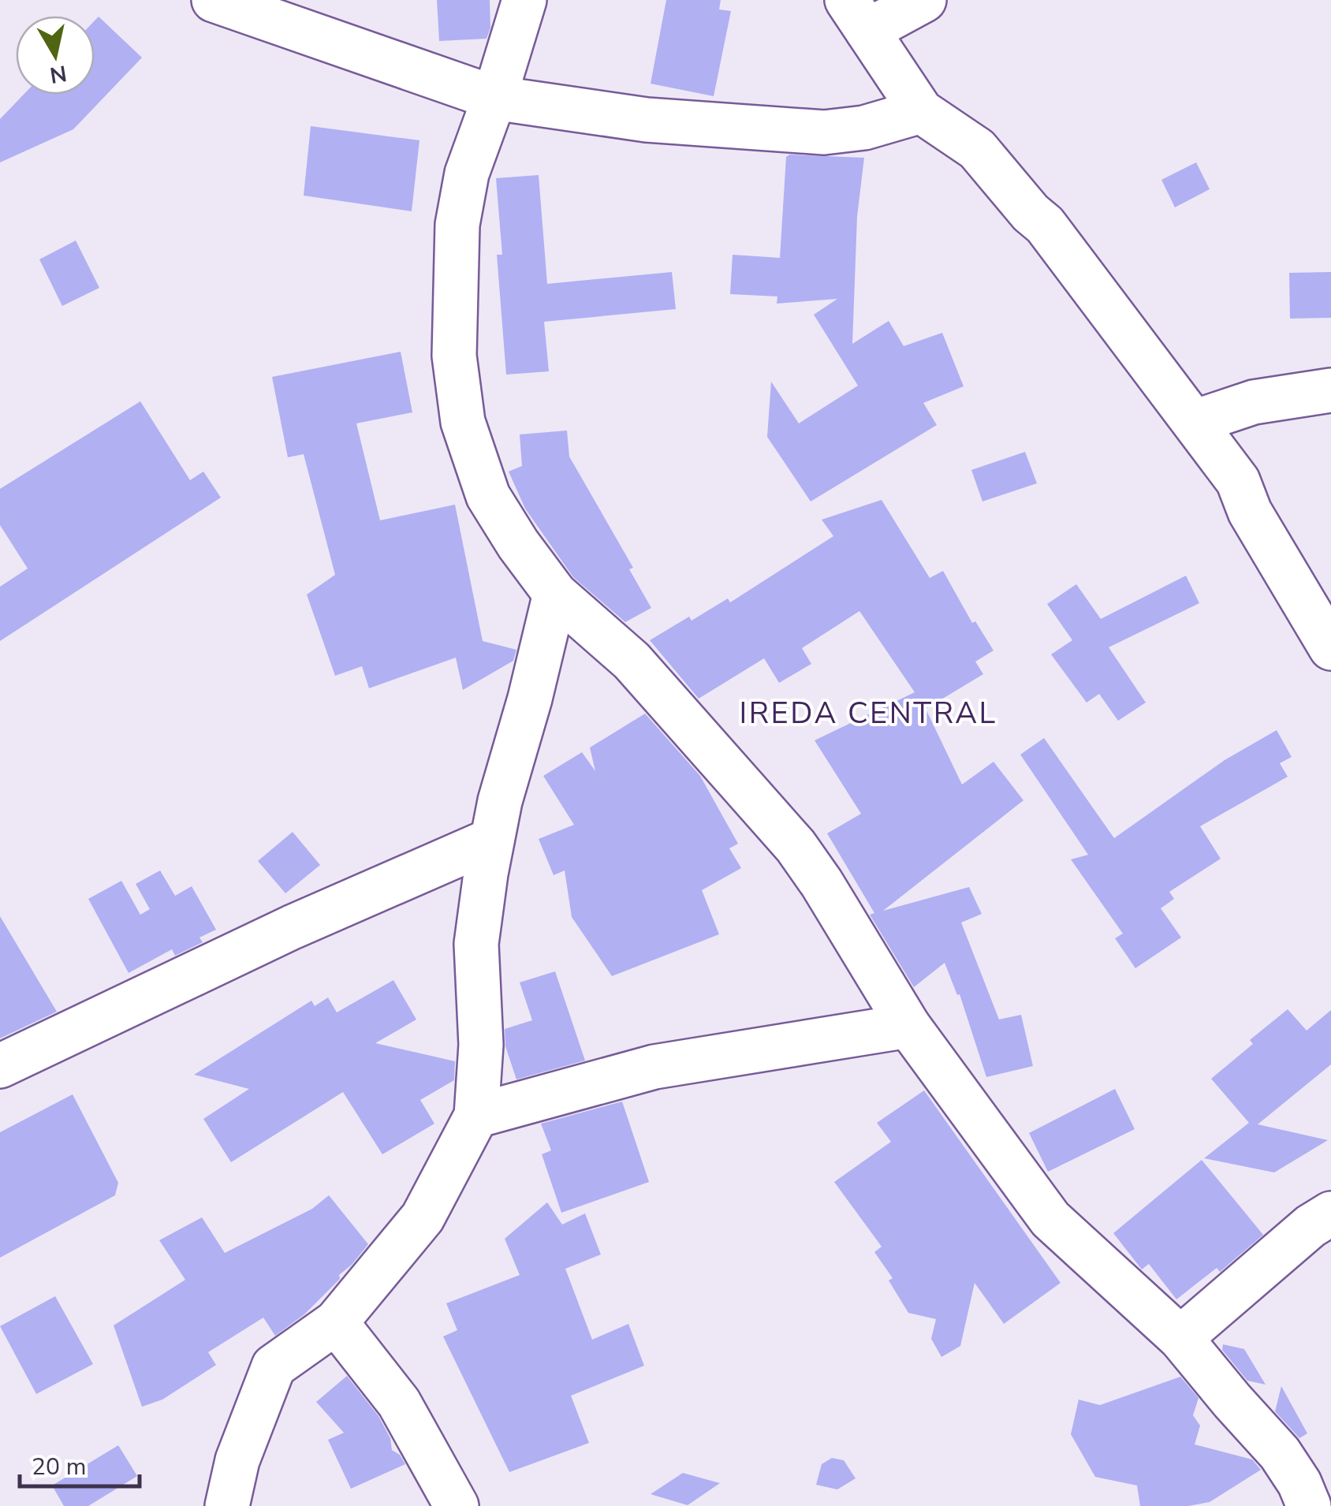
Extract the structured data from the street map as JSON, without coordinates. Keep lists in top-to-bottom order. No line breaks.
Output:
{"districts":["IREDA CENTRAL"],"scale_bar":"20 m","north":"bottom"}
